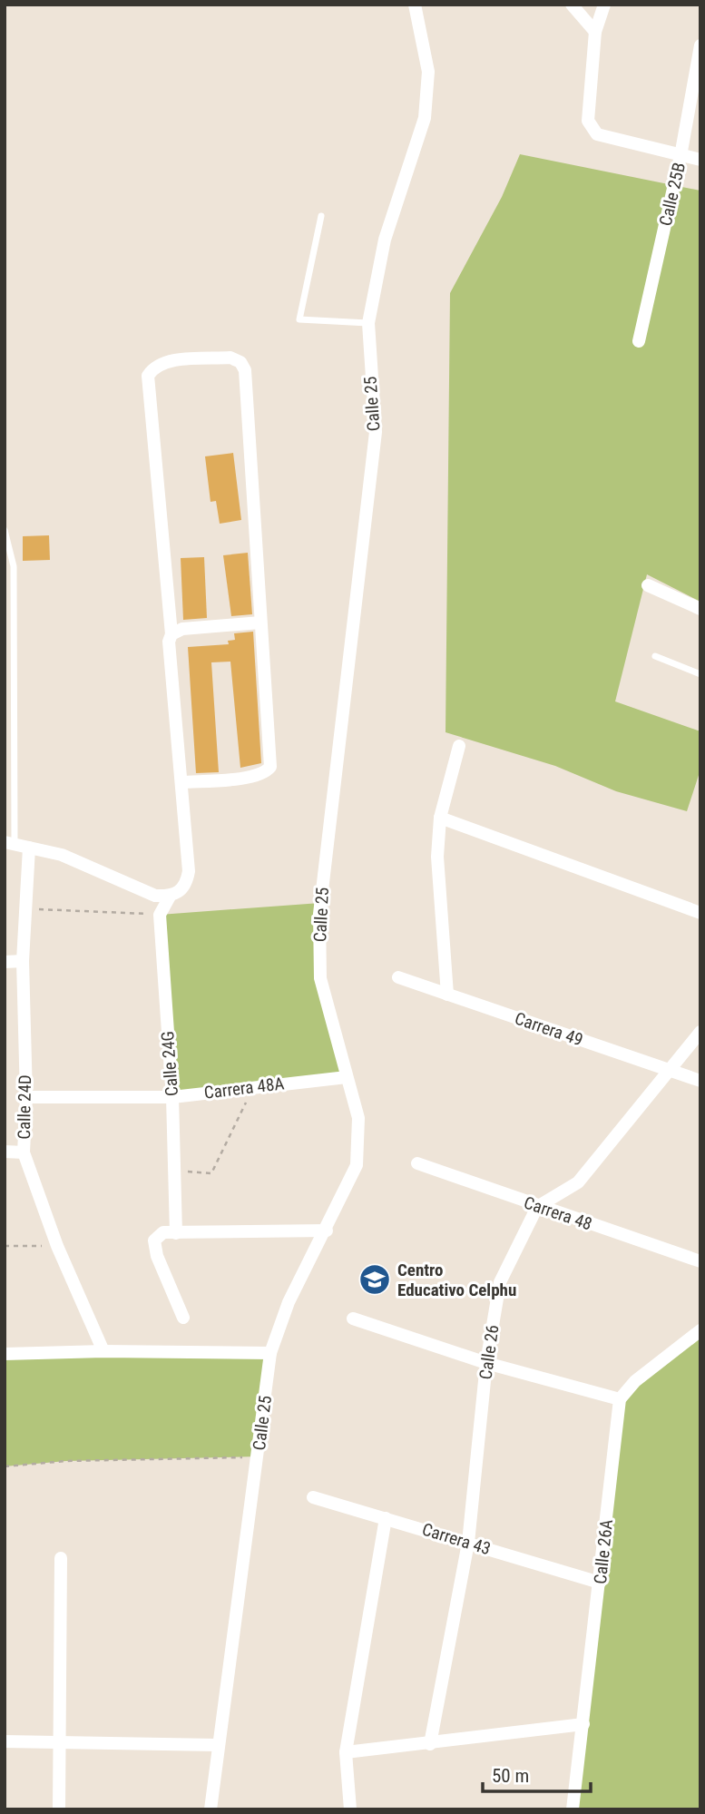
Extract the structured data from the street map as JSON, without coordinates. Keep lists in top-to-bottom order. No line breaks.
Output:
{"streets":{"street":["Calle 25B","Calle 25","Carrera 49","Calle 24G","Carrera 48A","Calle 24D","Carrera 48","Calle 26","Carrera 43","Calle 26A"]},"crossings":[["Calle 25","Carrera 48A"],["Calle 24G","Carrera 48A"],["Carrera 48A","Calle 24D"],["Carrera 48","Calle 26"],["Calle 26","Carrera 43"],["Carrera 43","Calle 26A"]],"places":{"school or university":["Centro Educativo Celphu"]},"scale_bar":"50 m"}
